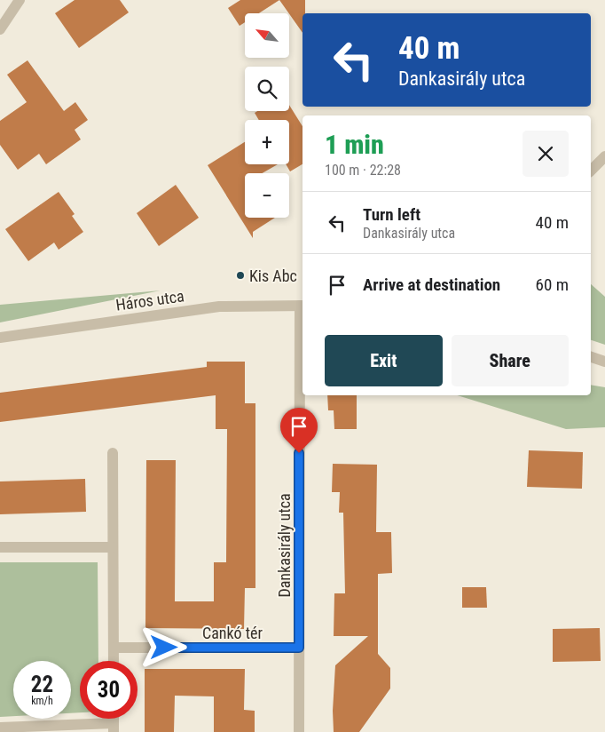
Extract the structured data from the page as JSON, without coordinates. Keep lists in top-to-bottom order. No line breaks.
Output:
{"streets":{"street":["Háros utca","Dankasirály utca","Cankó tér"]},"crossings":[["Háros utca","Dankasirály utca"],["Dankasirály utca","Cankó tér"]],"places":["Kis Abc"],"north":"top left","page":{"map_buttons":["+","−"],"turn":["40 m","Dankasirály utca"],"heading":["1 min","100 m · 22:28"],"list":[{"name":"Turn left","note":"Dankasirály utca","value":"40 m"},{"name":"Arrive at destination","value":"60 m"}],"buttons":["Exit","Share"],"speed":"22 km/h","limit":"30"}}
